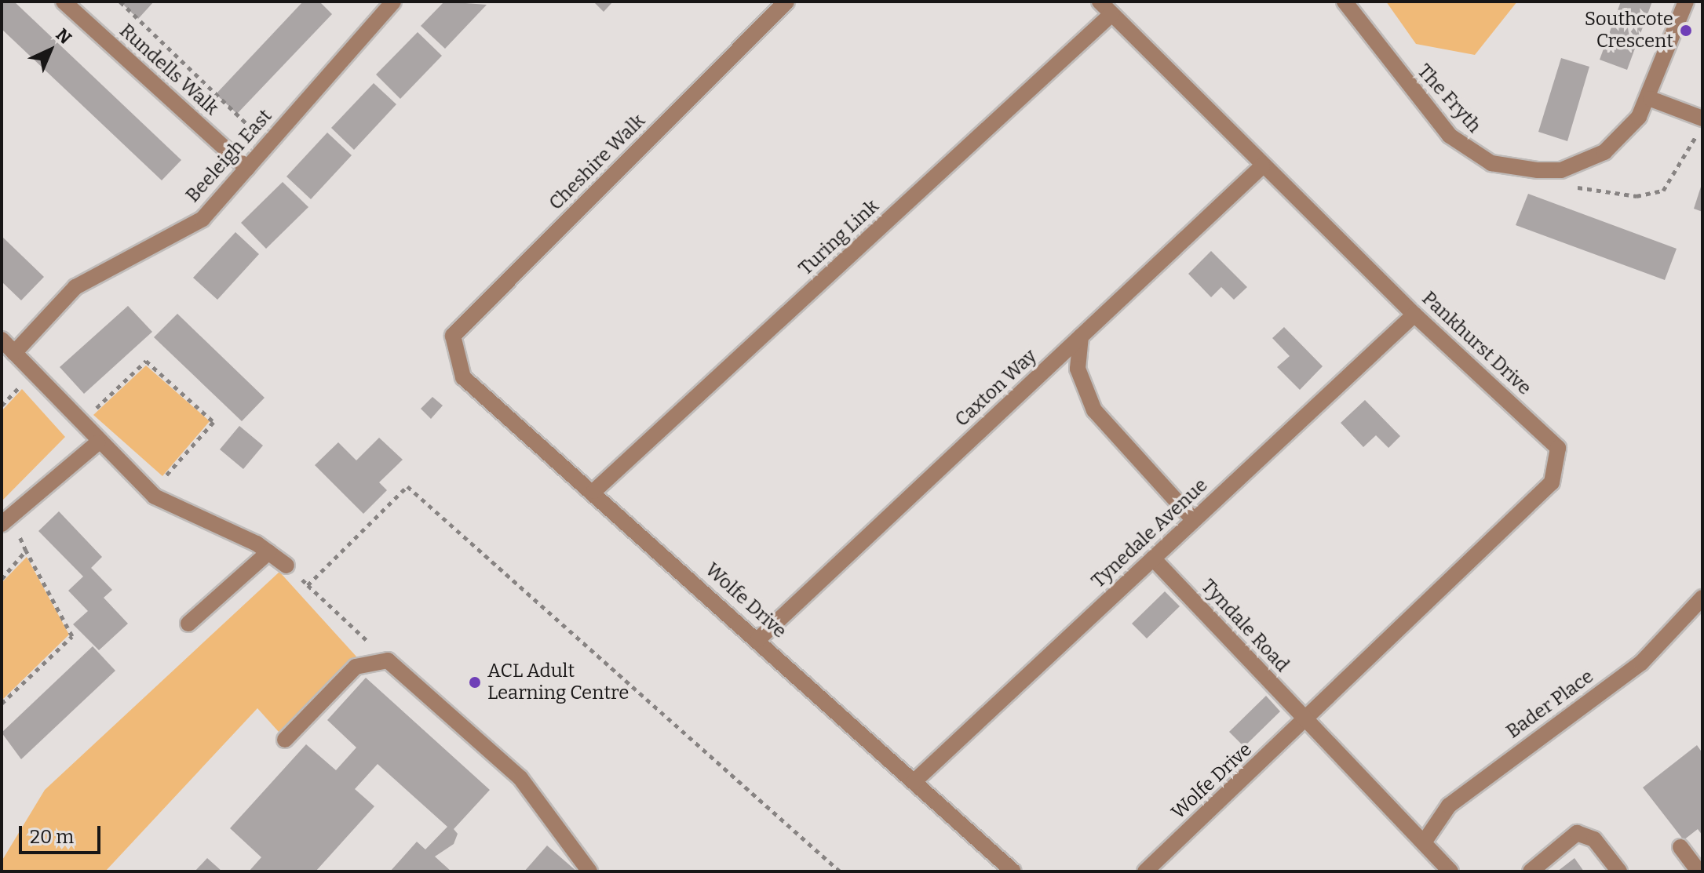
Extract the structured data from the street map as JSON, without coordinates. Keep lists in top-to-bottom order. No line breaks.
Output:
{"streets":{"street":["Rundells Walk","The Fryth","Beeleigh East","Cheshire Walk","Turing Link","Pankhurst Drive","Caxton Way","Tynedale Avenue","Wolfe Drive","Tyndale Road","Bader Place"]},"crossings":[["Rundells Walk","Beeleigh East"],["Cheshire Walk","Wolfe Drive"],["Turing Link","Pankhurst Drive"],["Turing Link","Wolfe Drive"],["Pankhurst Drive","Caxton Way"],["Pankhurst Drive","Tynedale Avenue"],["Pankhurst Drive","Wolfe Drive"],["Pankhurst Drive","Tyndale Road"],["Caxton Way","Wolfe Drive"],["Tynedale Avenue","Wolfe Drive"],["Tynedale Avenue","Tyndale Road"],["Wolfe Drive","Tyndale Road"],["Tyndale Road","Bader Place"]],"places":["Southcote Crescent","ACL Adult Learning Centre"],"scale_bar":"20 m","north":"top right"}
